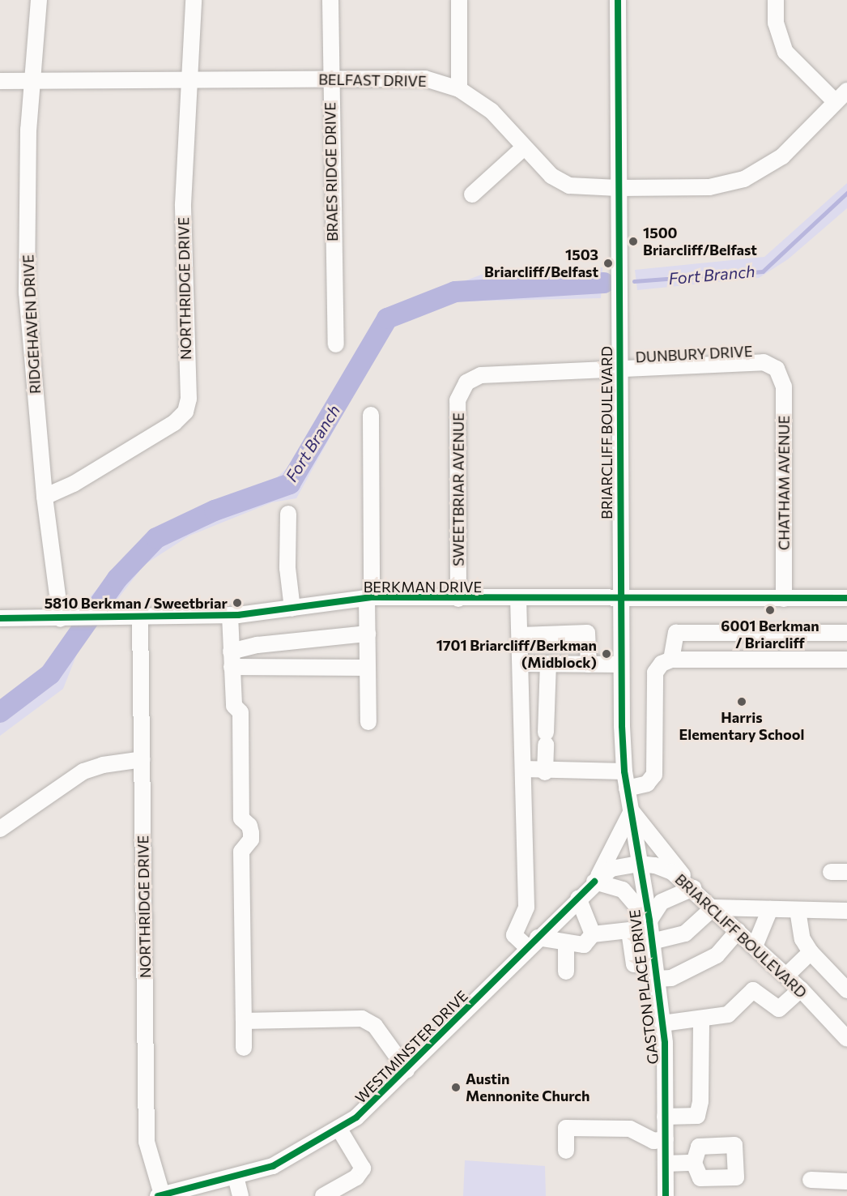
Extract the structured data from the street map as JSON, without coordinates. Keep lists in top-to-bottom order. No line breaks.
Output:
{"streets":{"street":["BELFAST DRIVE","BRAES RIDGE DRIVE","NORTHRIDGE DRIVE","RIDGEHAVEN DRIVE","DUNBURY DRIVE","BRIARCLIFF BOULEVARD","CHATHAM AVENUE","SWEETBRIAR AVENUE","BERKMAN DRIVE","GASTON PLACE DRIVE","WESTMINSTER DRIVE"]},"crossings":[["BELFAST DRIVE","BRAES RIDGE DRIVE"],["BELFAST DRIVE","NORTHRIDGE DRIVE"],["BELFAST DRIVE","RIDGEHAVEN DRIVE"],["BELFAST DRIVE","BRIARCLIFF BOULEVARD"],["NORTHRIDGE DRIVE","RIDGEHAVEN DRIVE"],["NORTHRIDGE DRIVE","BERKMAN DRIVE"],["NORTHRIDGE DRIVE","WESTMINSTER DRIVE"],["RIDGEHAVEN DRIVE","BERKMAN DRIVE"],["DUNBURY DRIVE","BRIARCLIFF BOULEVARD"],["DUNBURY DRIVE","CHATHAM AVENUE"],["DUNBURY DRIVE","SWEETBRIAR AVENUE"],["BRIARCLIFF BOULEVARD","BERKMAN DRIVE"],["BRIARCLIFF BOULEVARD","GASTON PLACE DRIVE"],["BRIARCLIFF BOULEVARD","WESTMINSTER DRIVE"],["CHATHAM AVENUE","BERKMAN DRIVE"],["SWEETBRIAR AVENUE","BERKMAN DRIVE"],["GASTON PLACE DRIVE","WESTMINSTER DRIVE"]],"water":["Fort Branch"],"places":["1500 Briarcliff/Belfast","1503 Briarcliff/Belfast","5810 Berkman / Sweetbriar","6001 Berkman / Briarcliff","1701 Briarcliff/Berkman (Midblock)","Harris Elementary School","Austin Mennonite Church"]}
